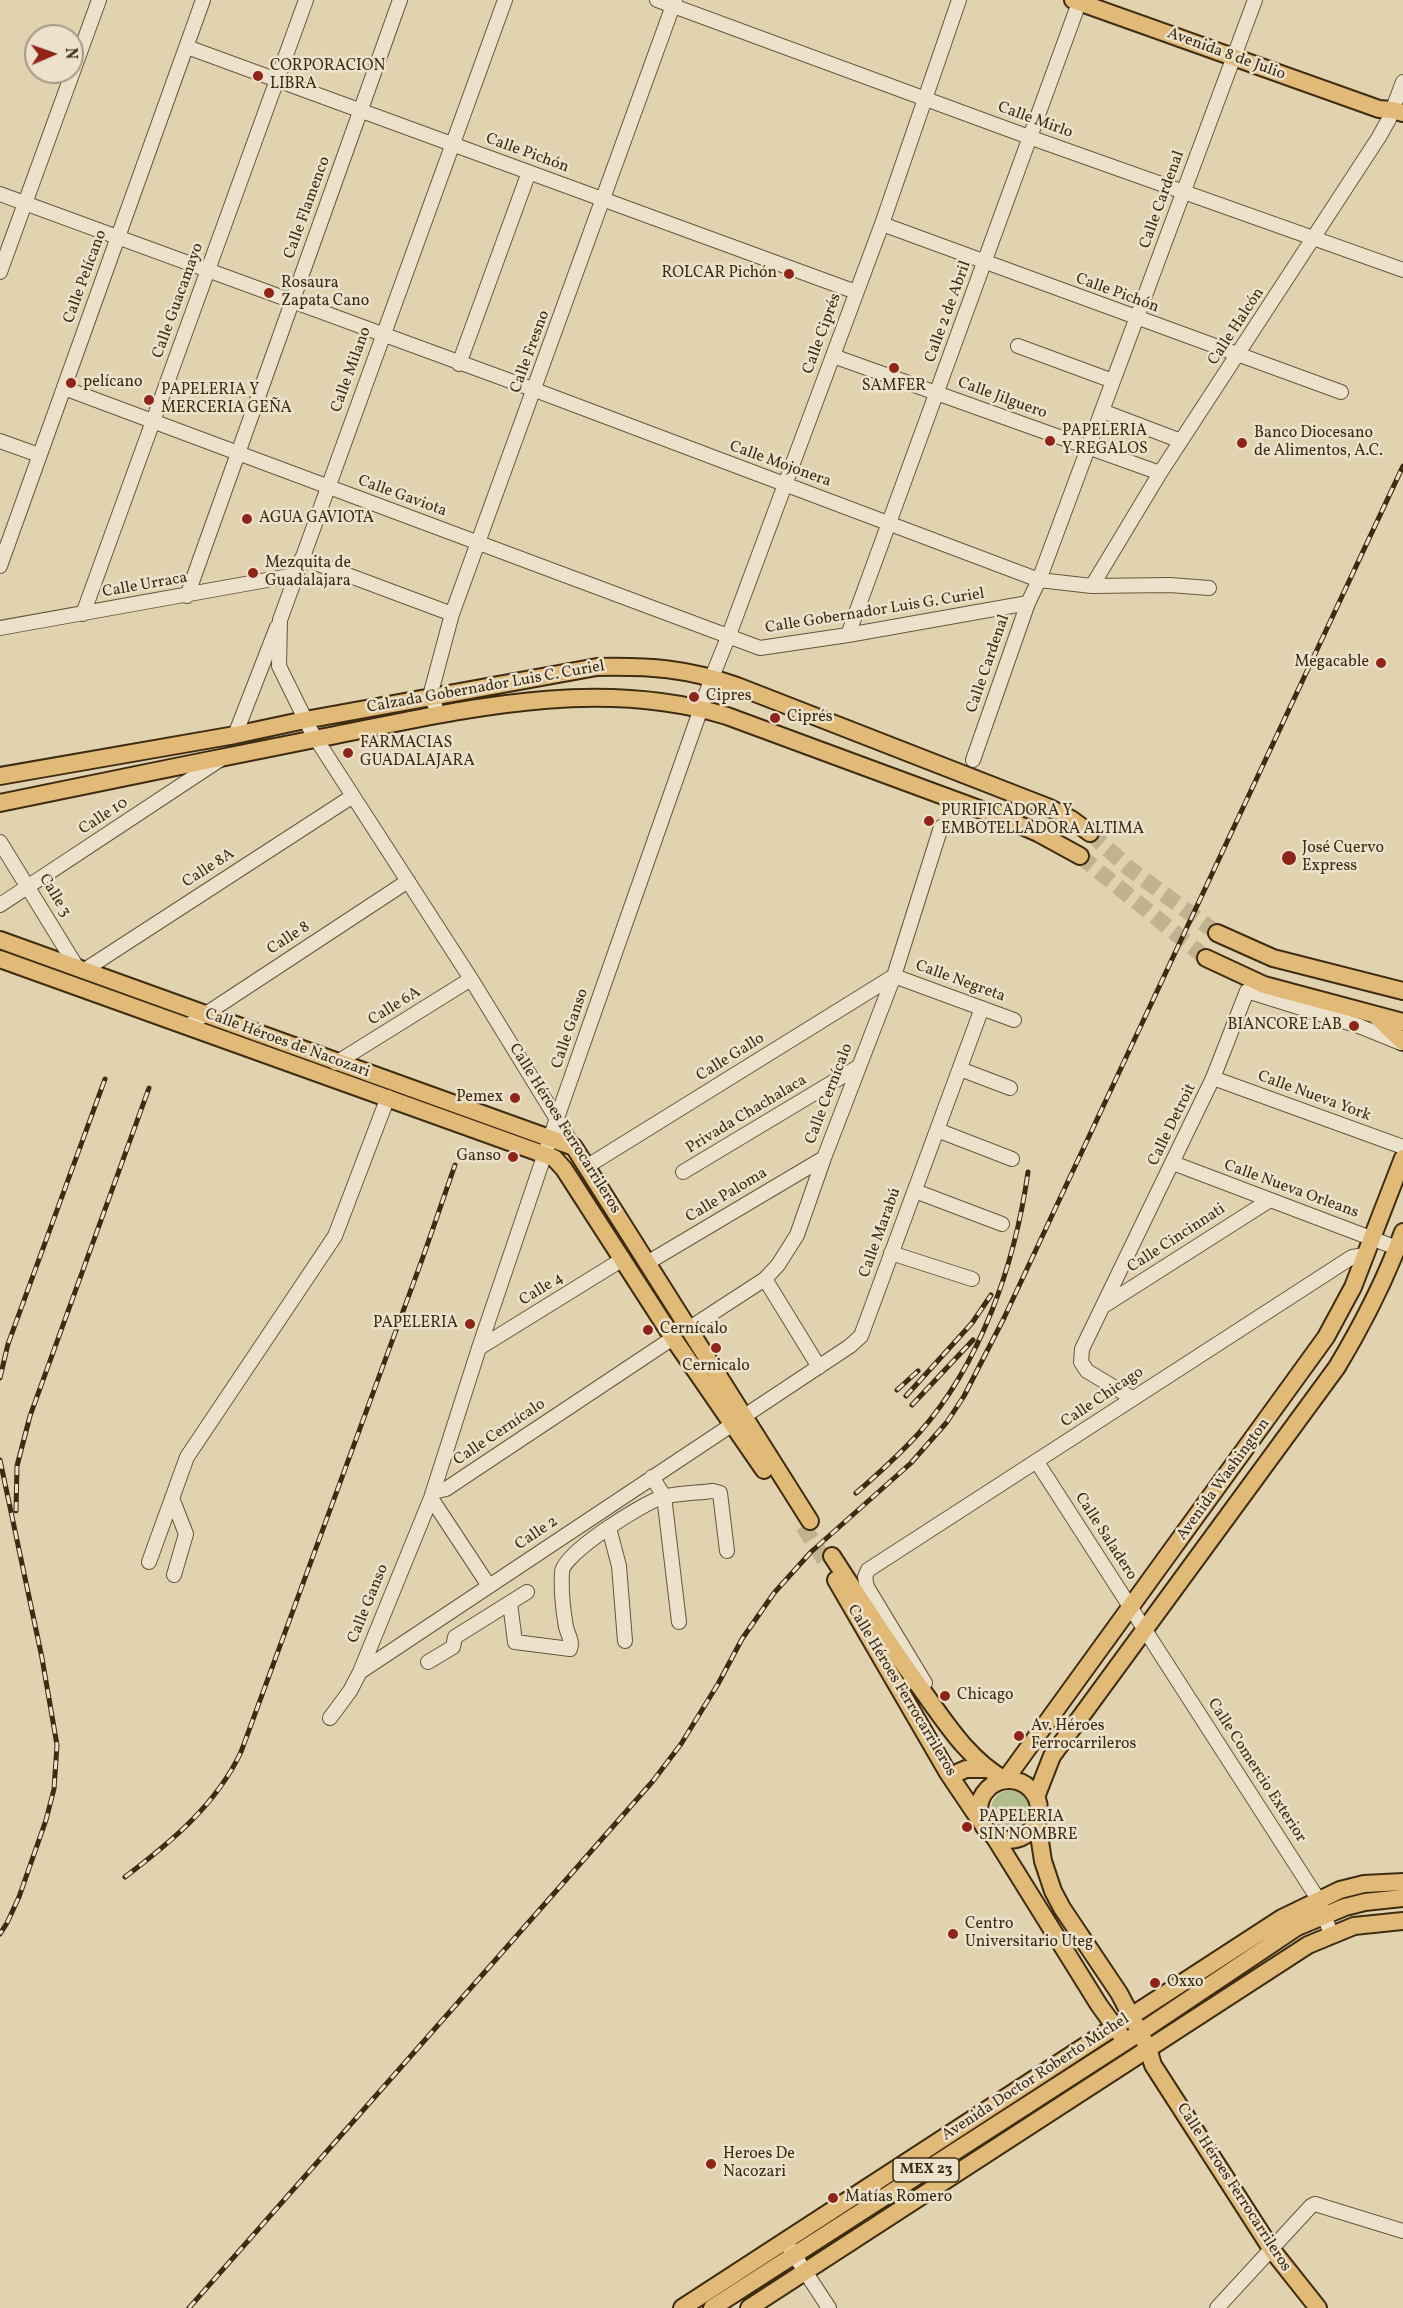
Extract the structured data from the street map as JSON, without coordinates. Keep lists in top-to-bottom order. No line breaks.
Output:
{"streets":{"main road":["Avenida 8 de Julio","Calzada Gobernador Luis C. Curiel","Calle Héroes de Nacozari","Calle Héroes Ferrocarrileros","Avenida Washington","Avenida Doctor Roberto Michel","MEX 23"],"street":["Calle Mirlo","Calle Pichón","Calle Cardenal","Calle Flamenco","Calle Pelícano","Calle Guacamayo","Calle 2 de Abril","Calle Halcón","Calle Ciprés","Calle Fresno","Calle Milano","Calle Jilguero","Calle Mojonera","Calle Gaviota","Calle Urraca","Calle Gobernador Luis G. Curiel","Calle 10","Calle 8A","Calle 3","Calle 8","Calle Negreta","Calle 6A","Calle Ganso","Calle Gallo","Calle Cernícalo","Calle Nueva York","Privada Chachalaca","Calle Detroit","Calle Nueva Orleans","Calle Paloma","Calle Marabú","Calle Cincinnati","Calle 4","Calle Chicago","Calle 2","Calle Saladero","Calle Comercio Exterior"]},"crossings":[["Avenida 8 de Julio","Calle Cardenal"],["Avenida 8 de Julio","Calle 2 de Abril"],["Avenida 8 de Julio","Calle Halcón"],["Calle Mirlo","Calle Cardenal"],["Calle Mirlo","Calle 2 de Abril"],["Calle Mirlo","Calle Halcón"],["Calle Mirlo","Calle Ciprés"],["Calle Mirlo","Calle Fresno"],["Calle Pichón","Calle Cardenal"],["Calle Pichón","Calle Flamenco"],["Calle Pichón","Calle Pelícano"],["Calle Pichón","Calle Guacamayo"],["Calle Pichón","Calle 2 de Abril"],["Calle Pichón","Calle Halcón"],["Calle Pichón","Calle Ciprés"],["Calle Pichón","Calle Fresno"],["Calle Pichón","Calle Milano"],["Calle Cardenal","Calle Jilguero"],["Calle Cardenal","Calle Mojonera"],["Calle Cardenal","Calle Gobernador Luis G. Curiel"],["Calle Flamenco","Calle Mojonera"],["Calle Flamenco","Calle Gaviota"],["Calle Flamenco","Calle Urraca"],["Calle Pelícano","Calle Mojonera"],["Calle Pelícano","Calle Gaviota"],["Calle Guacamayo","Calle Mojonera"],["Calle Guacamayo","Calle Gaviota"],["Calle Guacamayo","Calle Urraca"],["Calle 2 de Abril","Calle Jilguero"],["Calle 2 de Abril","Calle Mojonera"],["Calle 2 de Abril","Calle Gobernador Luis G. Curiel"],["Calle Halcón","Calle Jilguero"],["Calle Halcón","Calle Mojonera"],["Calle Ciprés","Calle Jilguero"],["Calle Ciprés","Calle Mojonera"],["Calle Ciprés","Calle Gaviota"],["Calle Ciprés","Calle Gobernador Luis G. Curiel"],["Calle Ciprés","Calzada Gobernador Luis C. Curiel"],["Calle Ciprés","Calle Ganso"],["Calle Fresno","Calle Mojonera"],["Calle Fresno","Calle Gaviota"],["Calle Fresno","Calzada Gobernador Luis C. Curiel"],["Calle Milano","Calle Mojonera"],["Calle Milano","Calle Gaviota"],["Calle Milano","Calle Urraca"],["Calle Milano","Calzada Gobernador Luis C. Curiel"],["Calle Milano","Calle Héroes Ferrocarrileros"],["Calle Gaviota","Calle Gobernador Luis G. Curiel"],["Calzada Gobernador Luis C. Curiel","Calle 10"],["Calzada Gobernador Luis C. Curiel","Calle Ganso"],["Calzada Gobernador Luis C. Curiel","Calle Héroes Ferrocarrileros"],["Calle 10","Calle 3"],["Calle 8A","Calle 3"],["Calle 8A","Calle Héroes de Nacozari"],["Calle 8A","Calle Héroes Ferrocarrileros"],["Calle 3","Calle Héroes de Nacozari"],["Calle 8","Calle Héroes de Nacozari"],["Calle 8","Calle Héroes Ferrocarrileros"],["Calle Negreta","Calle Gallo"],["Calle Negreta","Calle Cernícalo"],["Calle Negreta","Calle Marabú"],["Calle 6A","Calle Héroes de Nacozari"],["Calle 6A","Calle Héroes Ferrocarrileros"],["Calle Ganso","Calle Héroes de Nacozari"],["Calle Ganso","Calle Cernícalo"],["Calle Ganso","Calle Héroes Ferrocarrileros"],["Calle Ganso","Calle 4"],["Calle Ganso","Calle 2"],["Calle Héroes de Nacozari","Calle Héroes Ferrocarrileros"],["Calle Gallo","Calle Cernícalo"],["Calle Gallo","Calle Héroes Ferrocarrileros"],["Calle Cernícalo","Privada Chachalaca"],["Calle Cernícalo","Calle Héroes Ferrocarrileros"],["Calle Cernícalo","Calle Paloma"],["Calle Nueva York","Calle Detroit"],["Calle Detroit","Calle Nueva Orleans"],["Calle Detroit","Calle Cincinnati"],["Calle Detroit","Calle Chicago"],["Calle Héroes Ferrocarrileros","Calle Paloma"],["Calle Héroes Ferrocarrileros","Calle Marabú"],["Calle Héroes Ferrocarrileros","Calle 4"],["Calle Héroes Ferrocarrileros","Calle Chicago"],["Calle Héroes Ferrocarrileros","Avenida Washington"],["Calle Héroes Ferrocarrileros","Calle 2"],["Calle Héroes Ferrocarrileros","Avenida Doctor Roberto Michel"],["Calle Nueva Orleans","Calle Cincinnati"],["Calle Nueva Orleans","Avenida Washington"],["Calle Marabú","Calle 2"],["Calle Chicago","Avenida Washington"],["Calle Chicago","Calle Saladero"],["Avenida Washington","Calle Saladero"],["Avenida Washington","Calle Comercio Exterior"],["Calle Saladero","Calle Comercio Exterior"],["Calle Comercio Exterior","Avenida Doctor Roberto Michel"]],"places":["CORPORACION LIBRA","ROLCAR Pichón","Rosaura Zapata Cano","SAMFER","pelícano","PAPELERIA Y MERCERIA GEÑA","PAPELERIA Y REGALOS","Banco Diocesano de Alimentos, A.C.","AGUA GAVIOTA","Mezquita de Guadalajara","Megacable","Cipres","Ciprés","FARMACIAS GUADALAJARA","PURIFICADORA Y EMBOTELLADORA ALTIMA","José Cuervo Express","BIANCORE LAB","Pemex","Ganso","PAPELERIA","Cernícalo","Cernicalo","Chicago","Av. Héroes Ferrocarrileros","PAPELERIA SIN NOMBRE","Centro Universitario Uteg","Oxxo","Heroes De Nacozari","Matías Romero"],"north":"right"}
